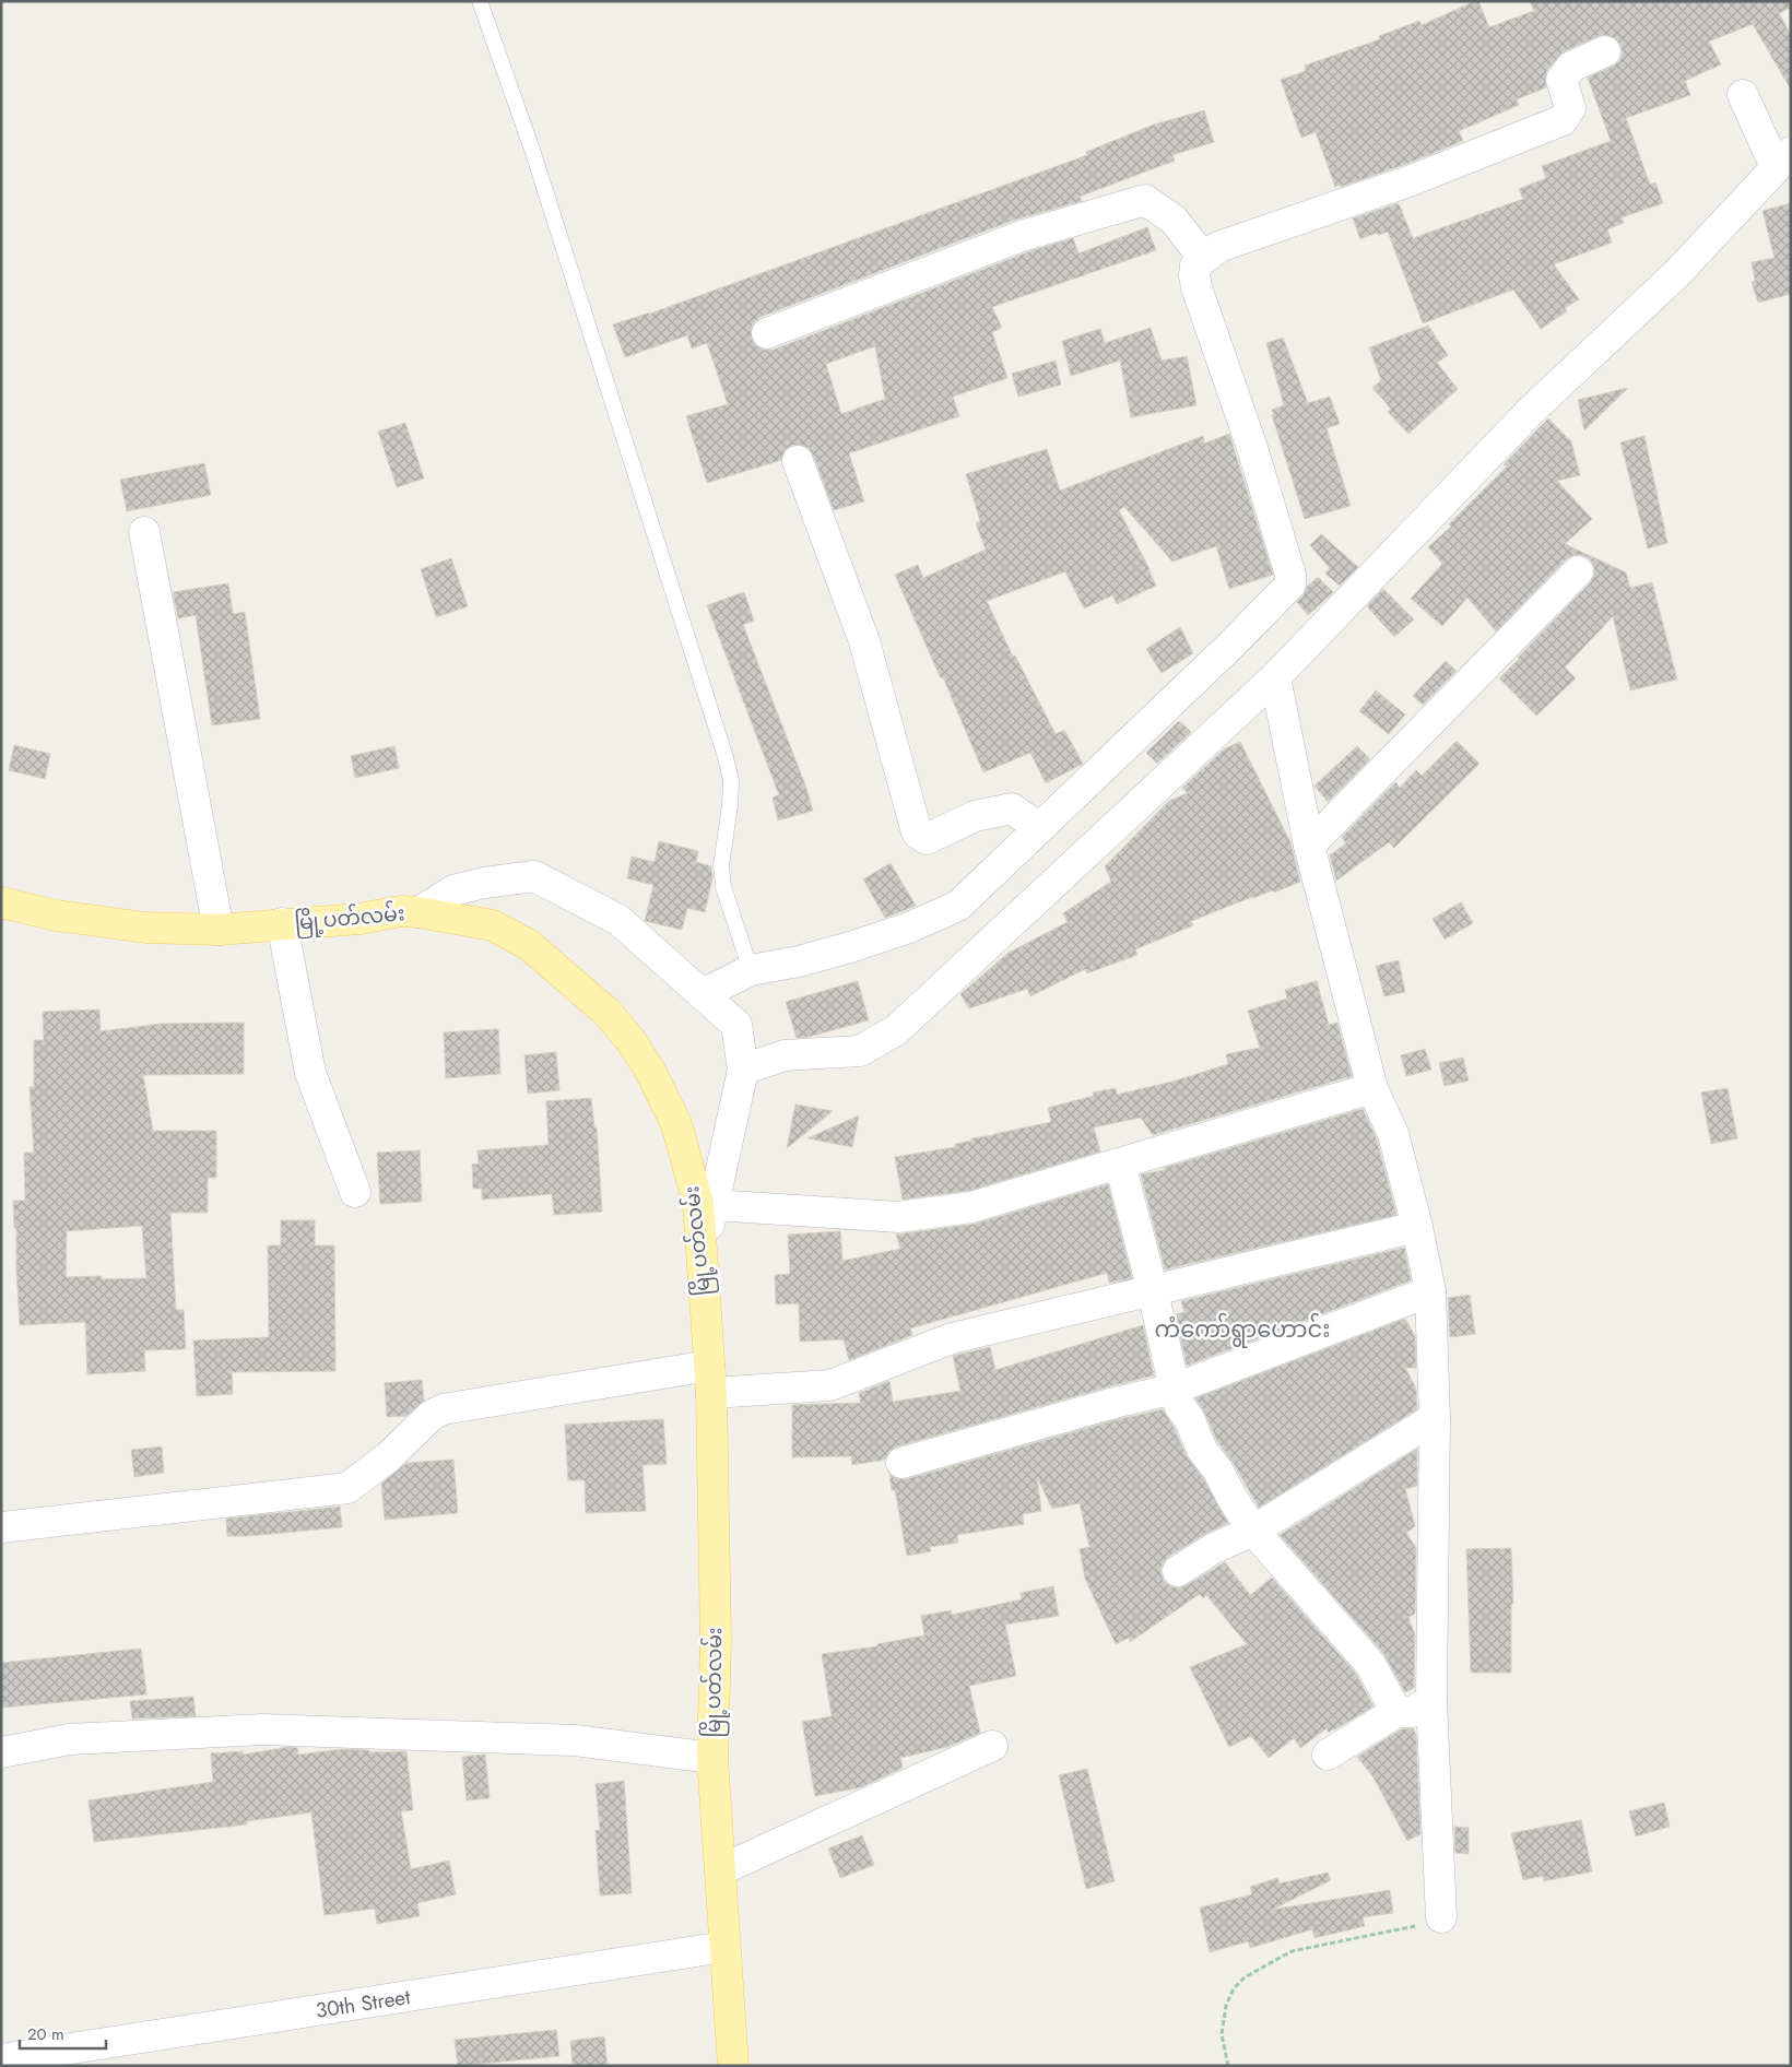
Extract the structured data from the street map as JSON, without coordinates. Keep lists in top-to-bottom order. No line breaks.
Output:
{"streets":{"main road":["မြို့ပတ်လမ်း"],"street":["30th Street"]},"crossings":[["မြို့ပတ်လမ်း","30th Street"]],"districts":["ကံကော်ရွာဟောင်း"],"scale_bar":"20 m"}
